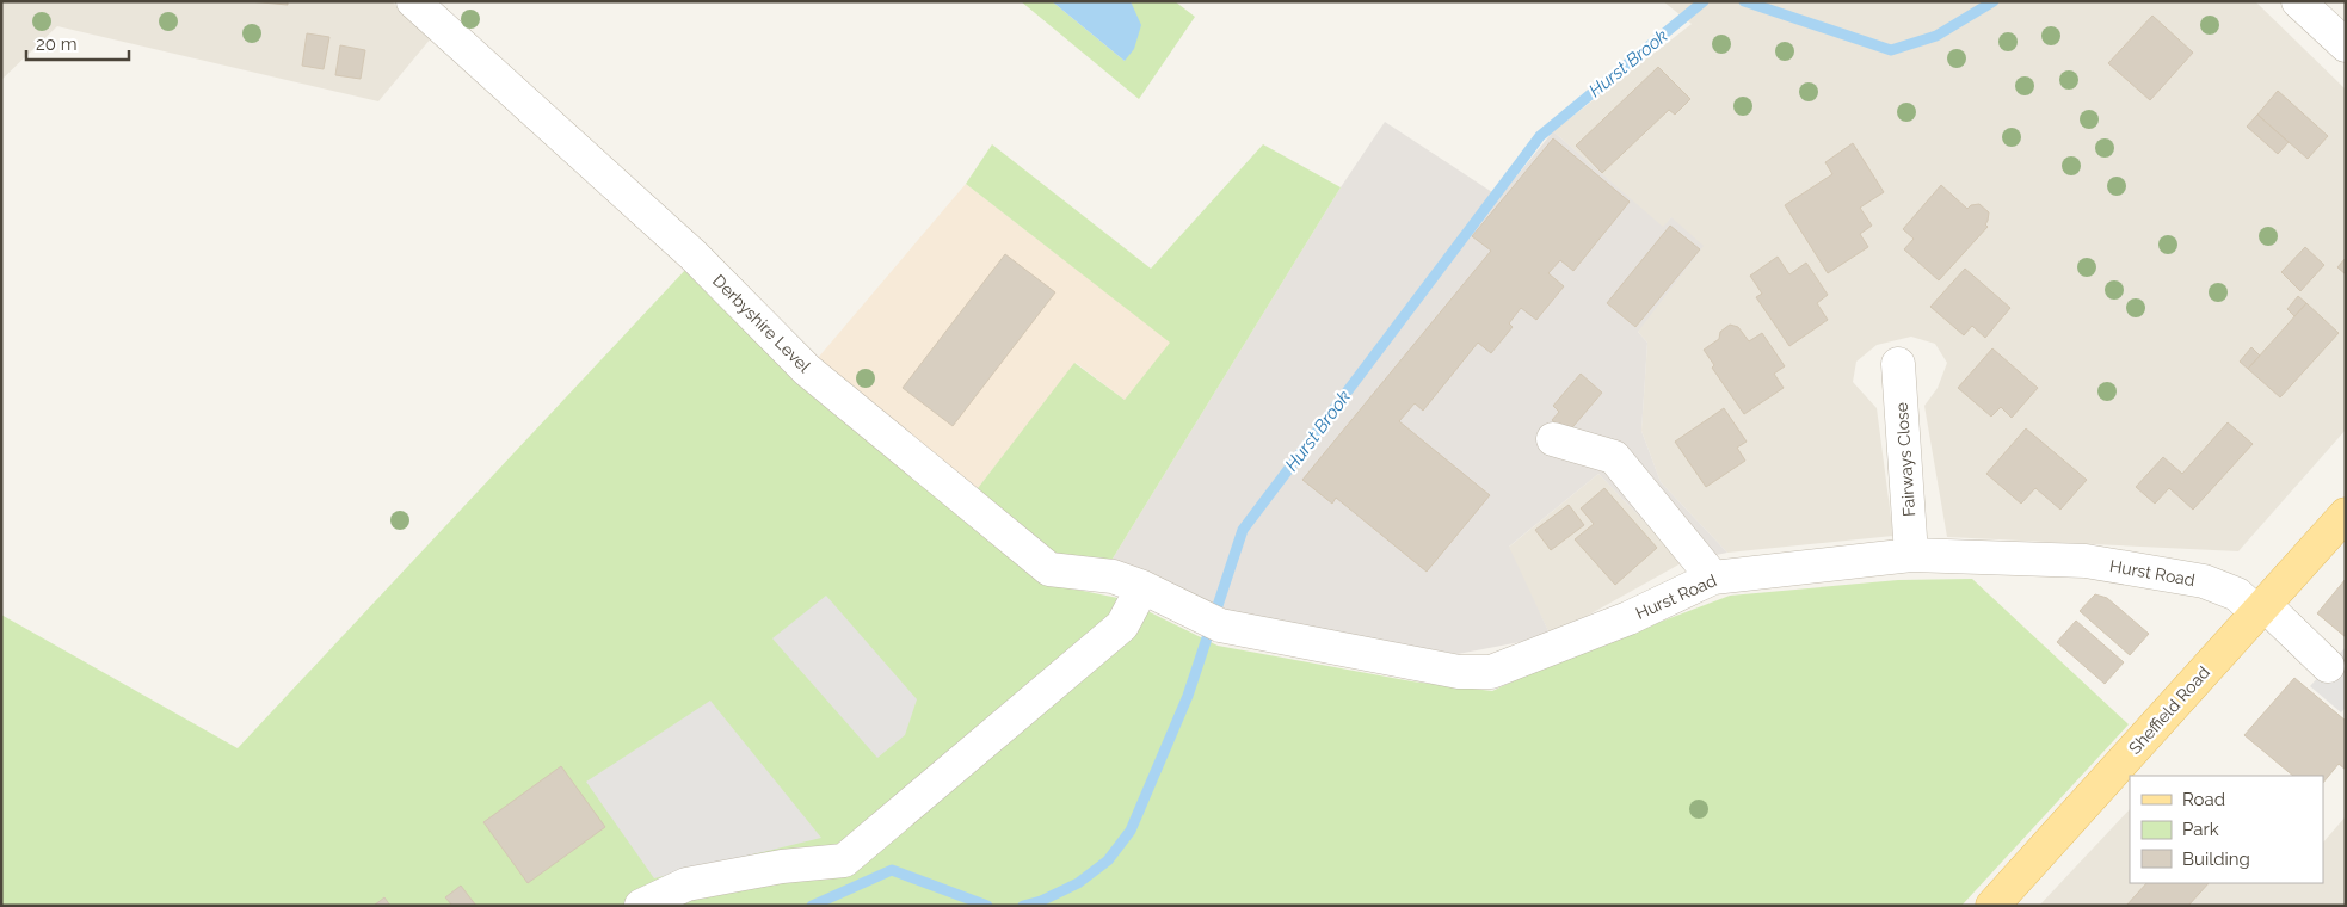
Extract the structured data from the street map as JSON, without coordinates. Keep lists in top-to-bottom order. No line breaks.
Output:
{"streets":{"main road":["Sheffield Road"],"street":["Derbyshire Level","Fairways Close","Hurst Road"]},"crossings":[["Derbyshire Level","Hurst Road"],["Fairways Close","Hurst Road"],["Hurst Road","Sheffield Road"]],"water":["Hurst Brook"],"legend":["Road","Park","Building"],"scale_bar":"20 m"}
